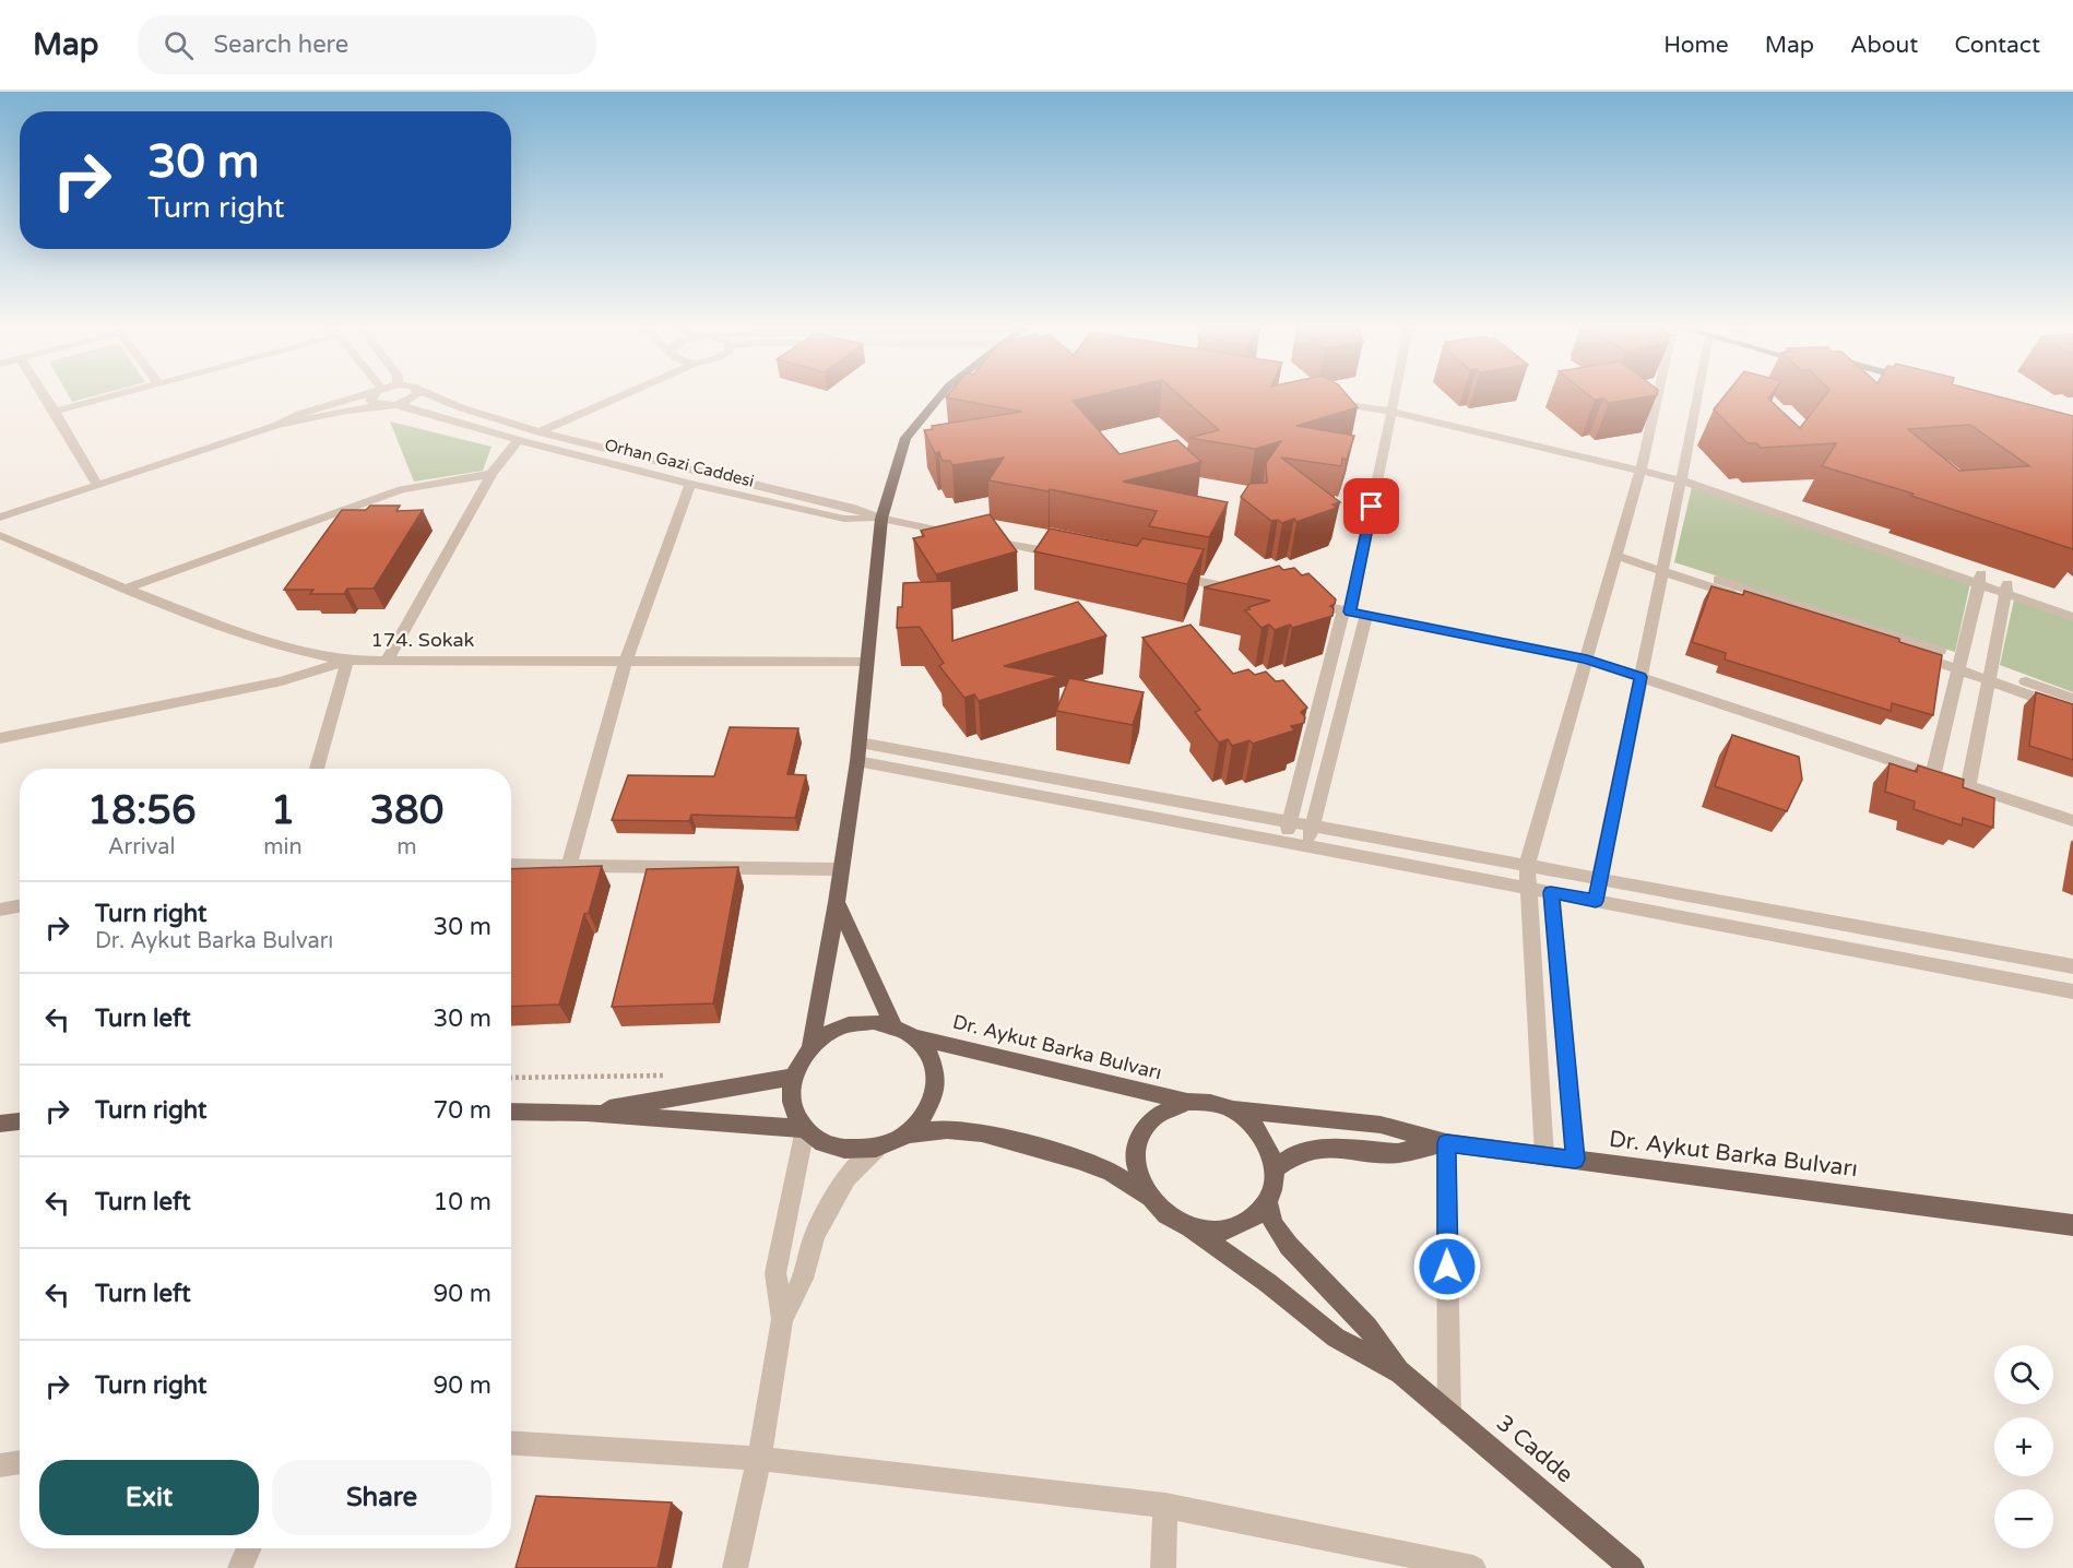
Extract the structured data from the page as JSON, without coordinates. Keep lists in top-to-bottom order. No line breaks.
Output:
{"streets":{"main road":["Dr. Aykut Barka Bulvarı","3 Cadde"],"street":["Orhan Gazi Caddesi","174. Sokak"]},"page":{"header":"Map","search":"Search here","nav":["Home","Map","About","Contact"],"turn":["30 m","Turn right"],"eta":["18:56","Arrival","1","min","380","m"],"list":[{"name":"Turn right","note":"Dr. Aykut Barka Bulvarı","value":"30 m"},{"name":"Turn left","value":"30 m"},{"name":"Turn right","value":"70 m"},{"name":"Turn left","value":"10 m"},{"name":"Turn left","value":"90 m"},{"name":"Turn right","value":"90 m"}],"map_buttons":["+","−"],"buttons":["Exit","Share"]}}
